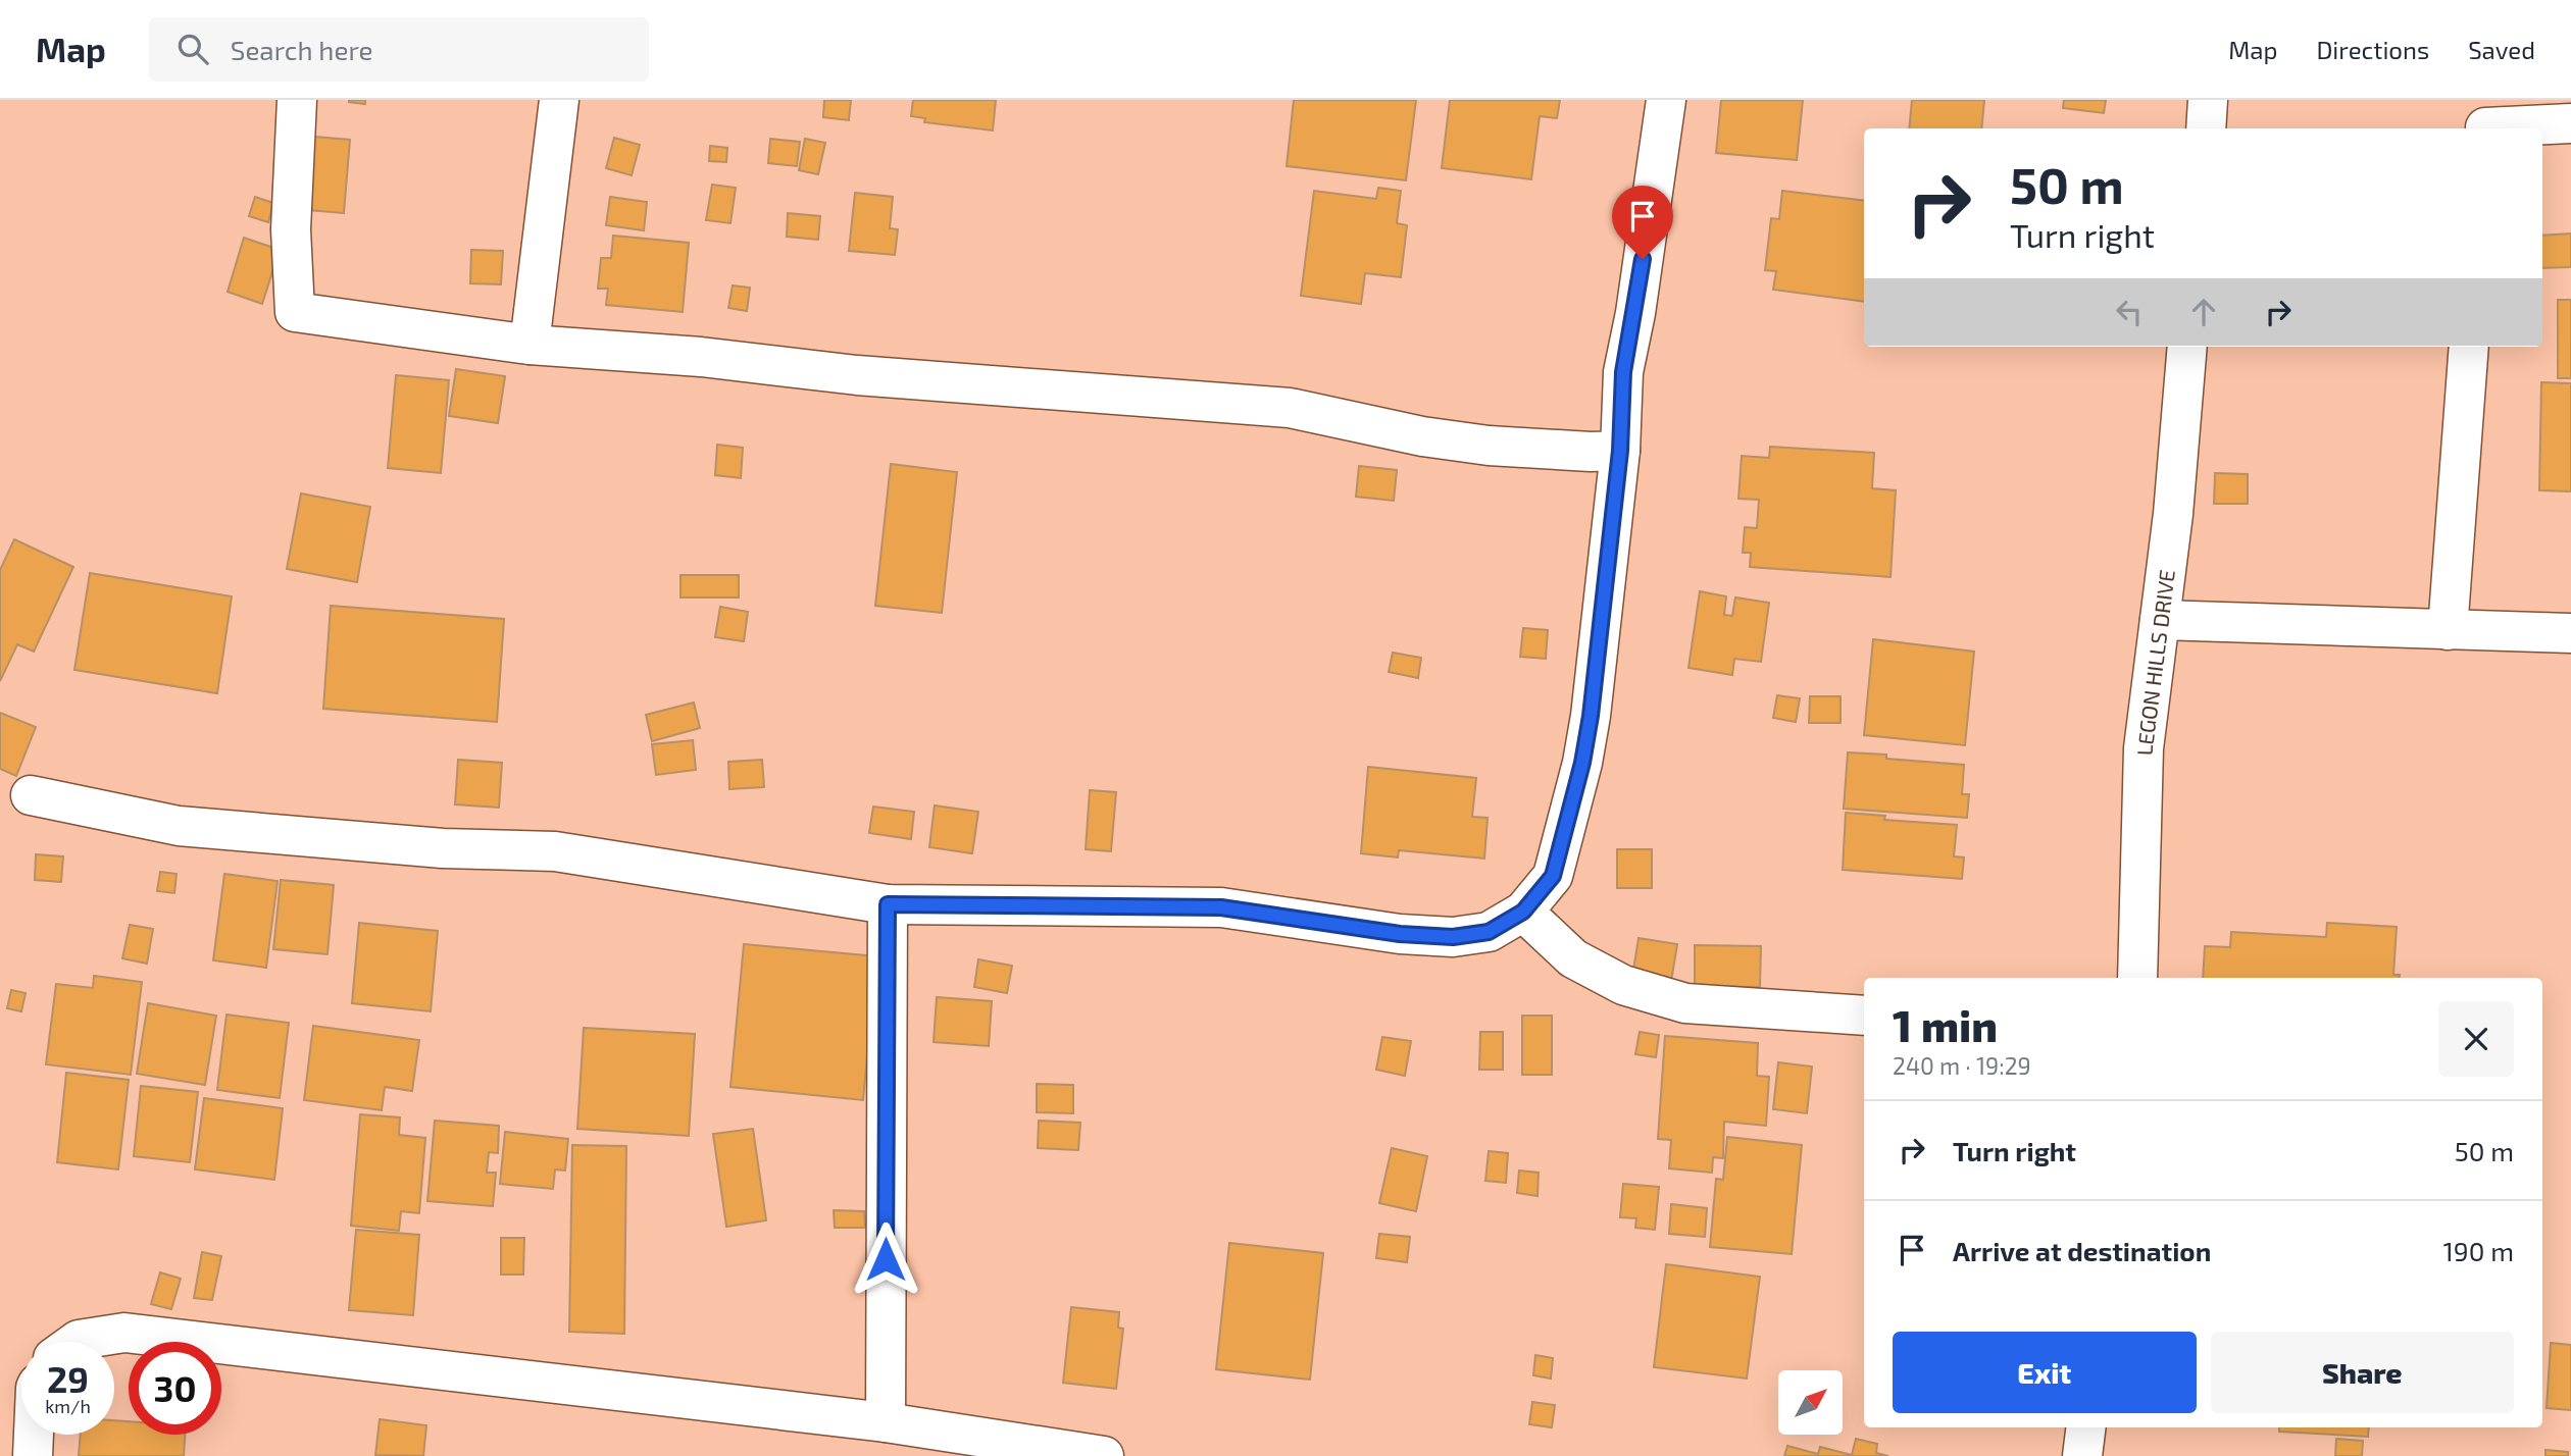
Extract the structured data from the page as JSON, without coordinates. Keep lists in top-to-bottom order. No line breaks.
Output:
{"streets":{"street":["LEGON HILLS DRIVE"]},"north":"top right","page":{"header":"Map","search":"Search here","nav":["Map","Directions","Saved"],"turn":["50 m","Turn right"],"heading":["1 min","240 m · 19:29"],"list":[{"name":"Turn right","value":"50 m"},{"name":"Arrive at destination","value":"190 m"}],"buttons":["Exit","Share"],"speed":"29 km/h","limit":"30"}}
